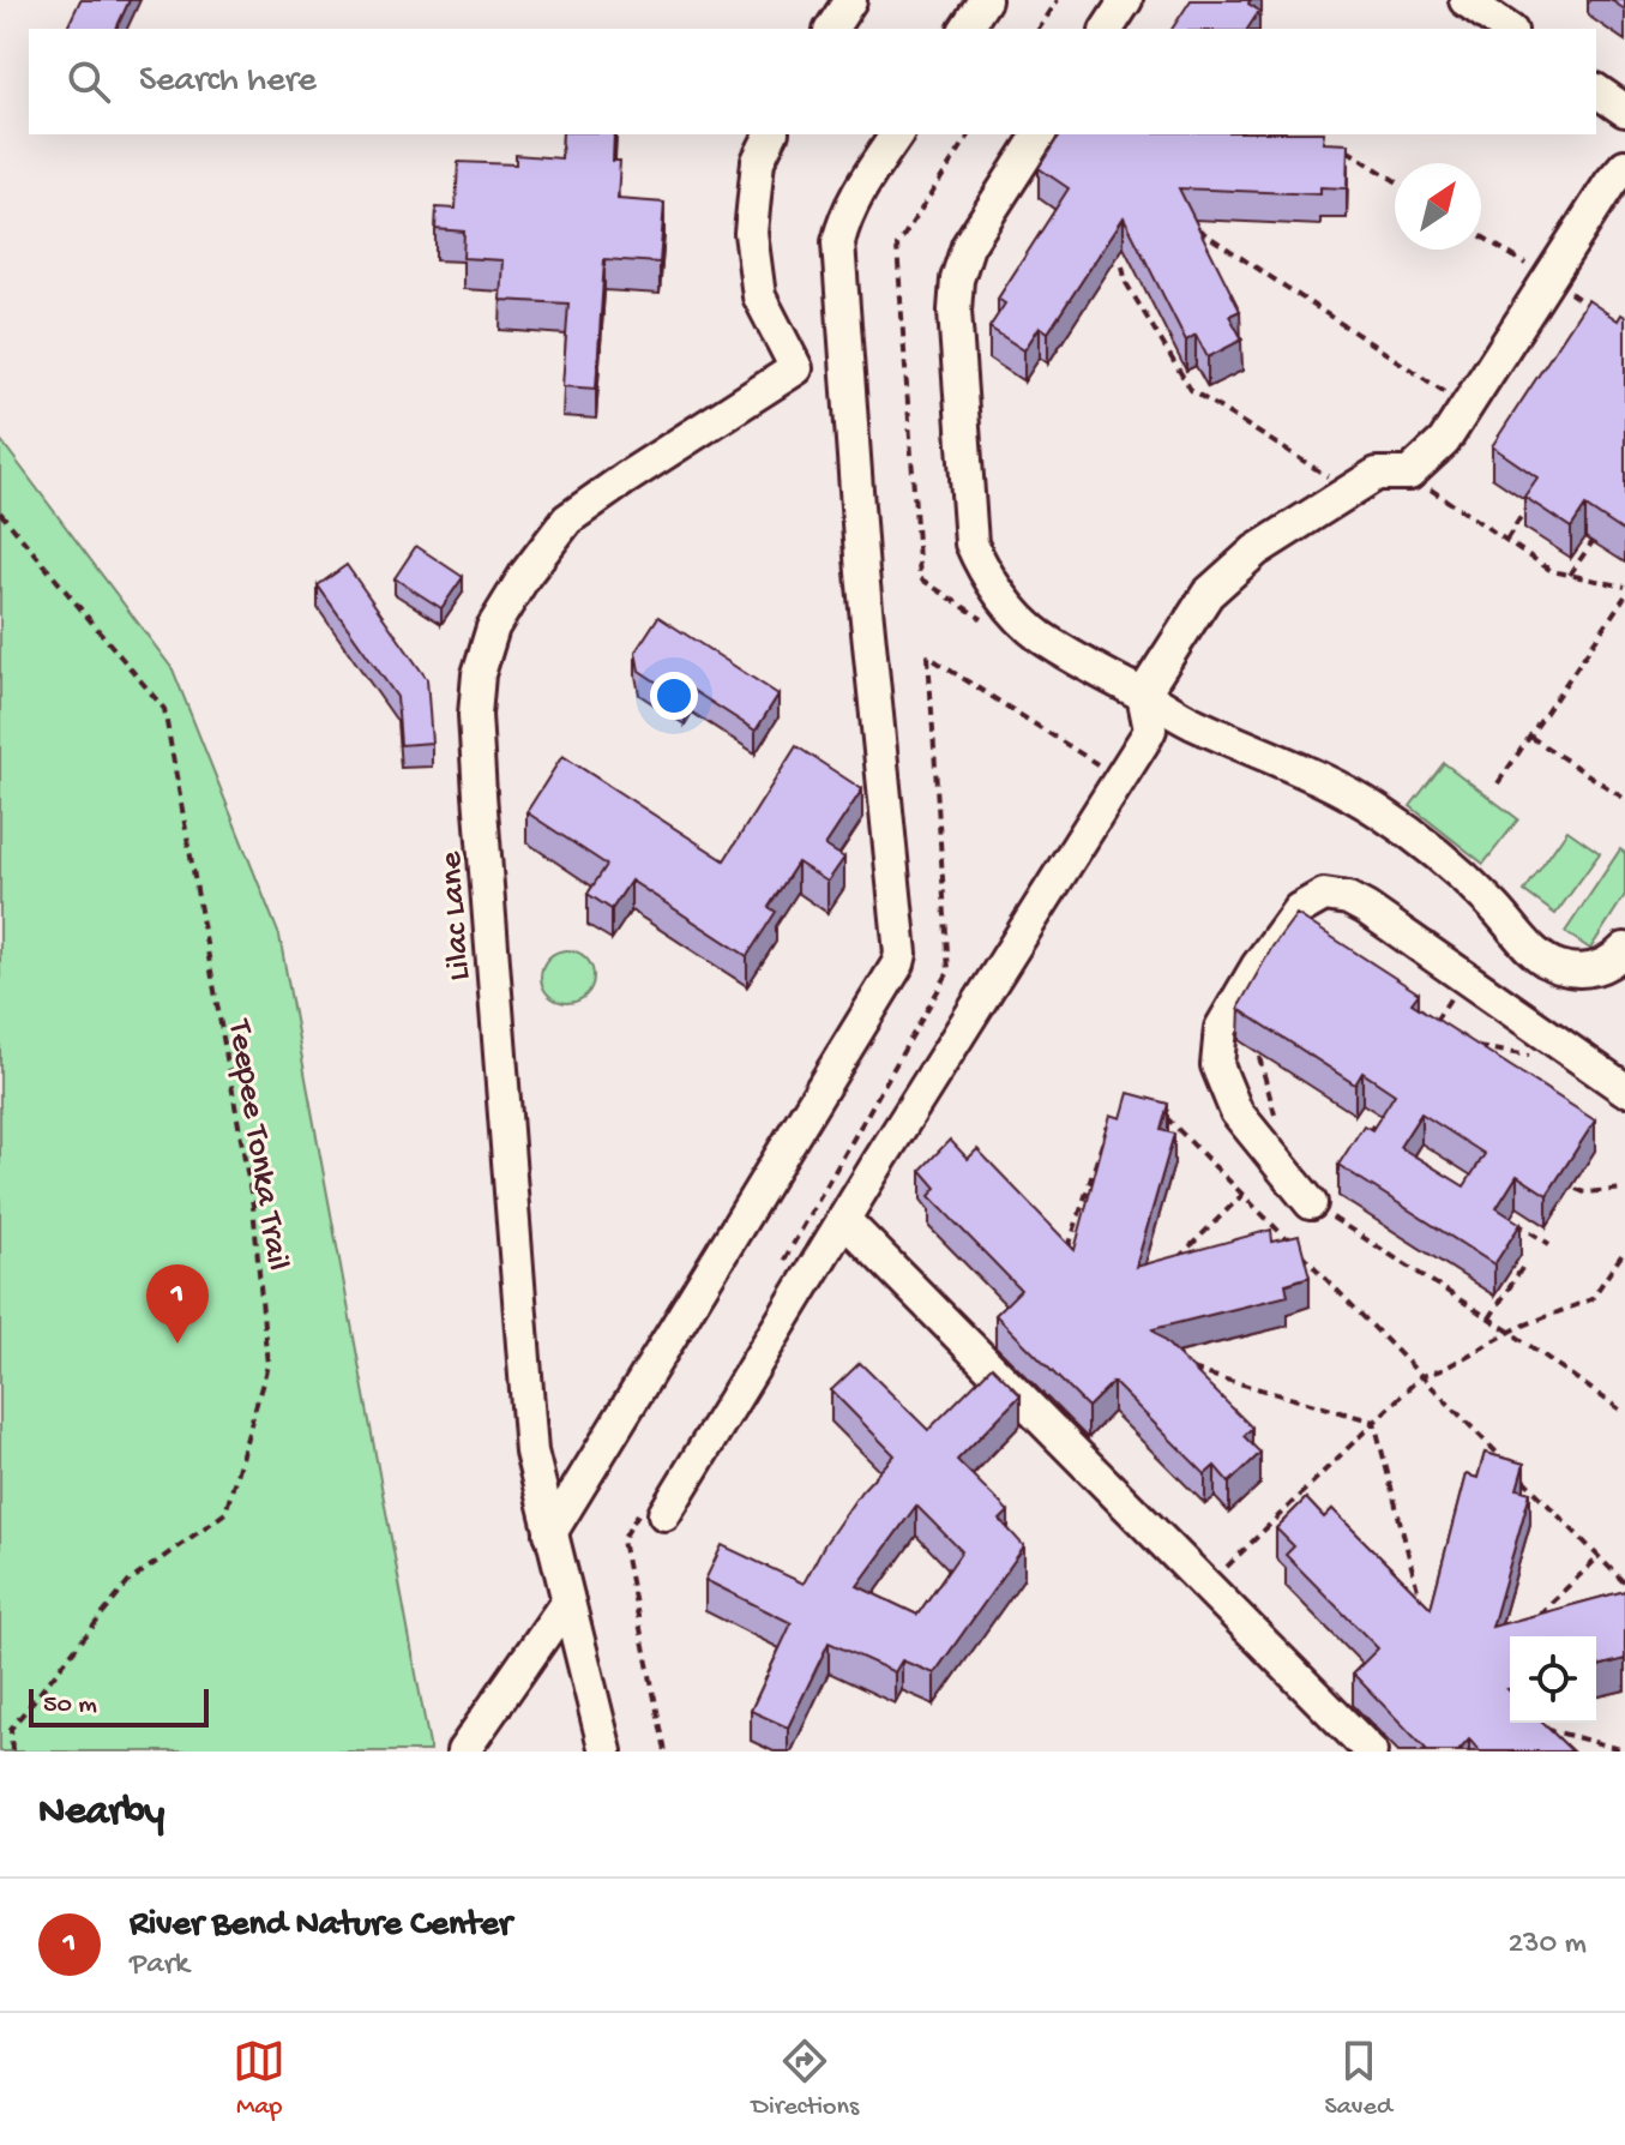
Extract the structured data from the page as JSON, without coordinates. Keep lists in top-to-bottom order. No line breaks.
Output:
{"streets":{"street":["Lilac Lane"],"path":["Teepee Tonka Trail"]},"scale_bar":"50 m","north":"top right","page":{"search":"Search here","pins":"1","scale":"50 m","heading":"Nearby","list":[{"mark":"1","name":"River Bend Nature Center","note":"Park","value":"230 m"}],"nav":["Map","Directions","Saved"]}}
